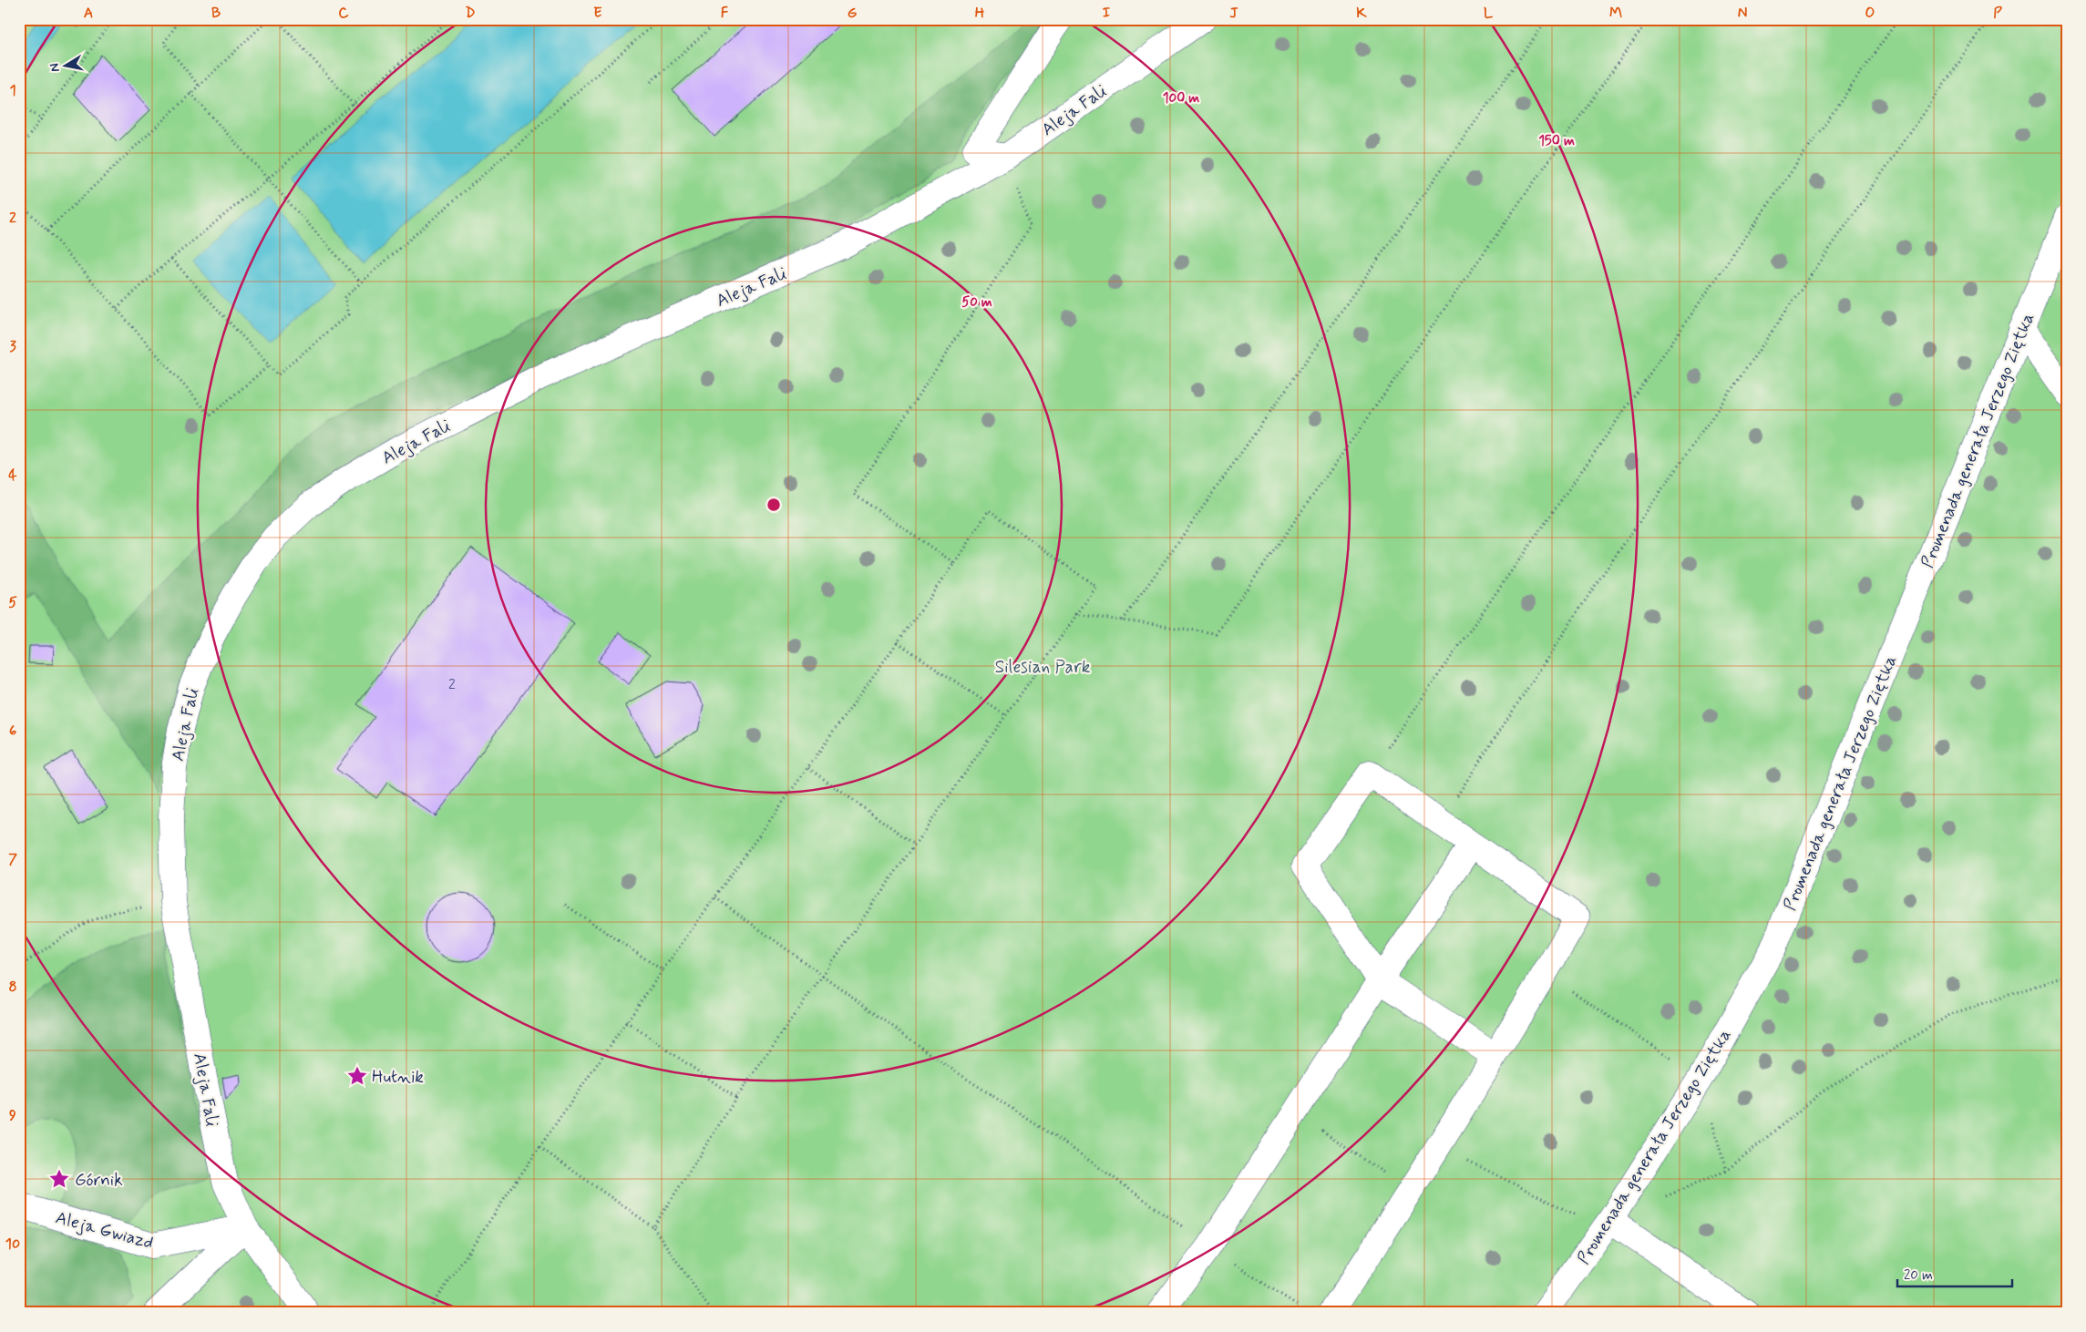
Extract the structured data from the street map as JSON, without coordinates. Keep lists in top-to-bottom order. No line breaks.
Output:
{"streets":{"street":["Aleja Fali","Promenada generała Jerzego Ziętka","Aleja Gwiazd"]},"crossings":[["Aleja Fali","Aleja Gwiazd"]],"parks":["Silesian Park"],"places":{"place":["Hutnik","Górnik"]},"house_numbers":["2"],"scale_bar":"20 m","north":"left","grid":{"columns":["A","B","C","D","E","F","G","H","I","J","K","L","M","N","O","P"],"rows":["1","2","3","4","5","6","7","8","9","10"]},"rings":["100 m","150 m","50 m"]}
